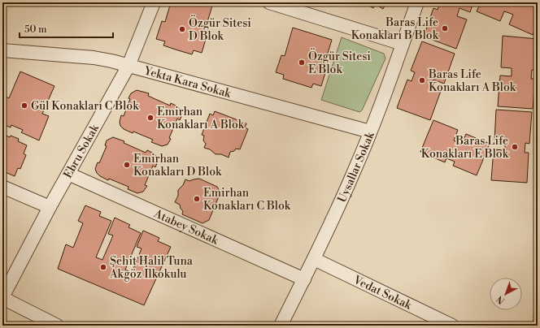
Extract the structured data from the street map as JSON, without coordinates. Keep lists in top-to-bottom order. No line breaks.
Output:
{"streets":{"street":["Yekta Kara Sokak","Ebru Sokak","Uysallar Sokak","Atabey Sokak","Vedat Sokak"]},"crossings":[["Yekta Kara Sokak","Ebru Sokak"],["Yekta Kara Sokak","Uysallar Sokak"],["Ebru Sokak","Atabey Sokak"],["Uysallar Sokak","Atabey Sokak"],["Uysallar Sokak","Vedat Sokak"]],"places":["Baras Life Konakları B Blok","Özgür Sitesi D Blok","Özgür Sitesi E Blok","Baras Life Konakları A Blok","Gül Konakları C Blok","Emirhan Konakları A Blok","Baras Life Konakları E Blok","Emirhan Konakları D Blok","Emirhan Konakları C Blok","Şehit Halil Tuna Akgöz İlkokulu"],"scale_bar":"50 m","north":"bottom left"}
